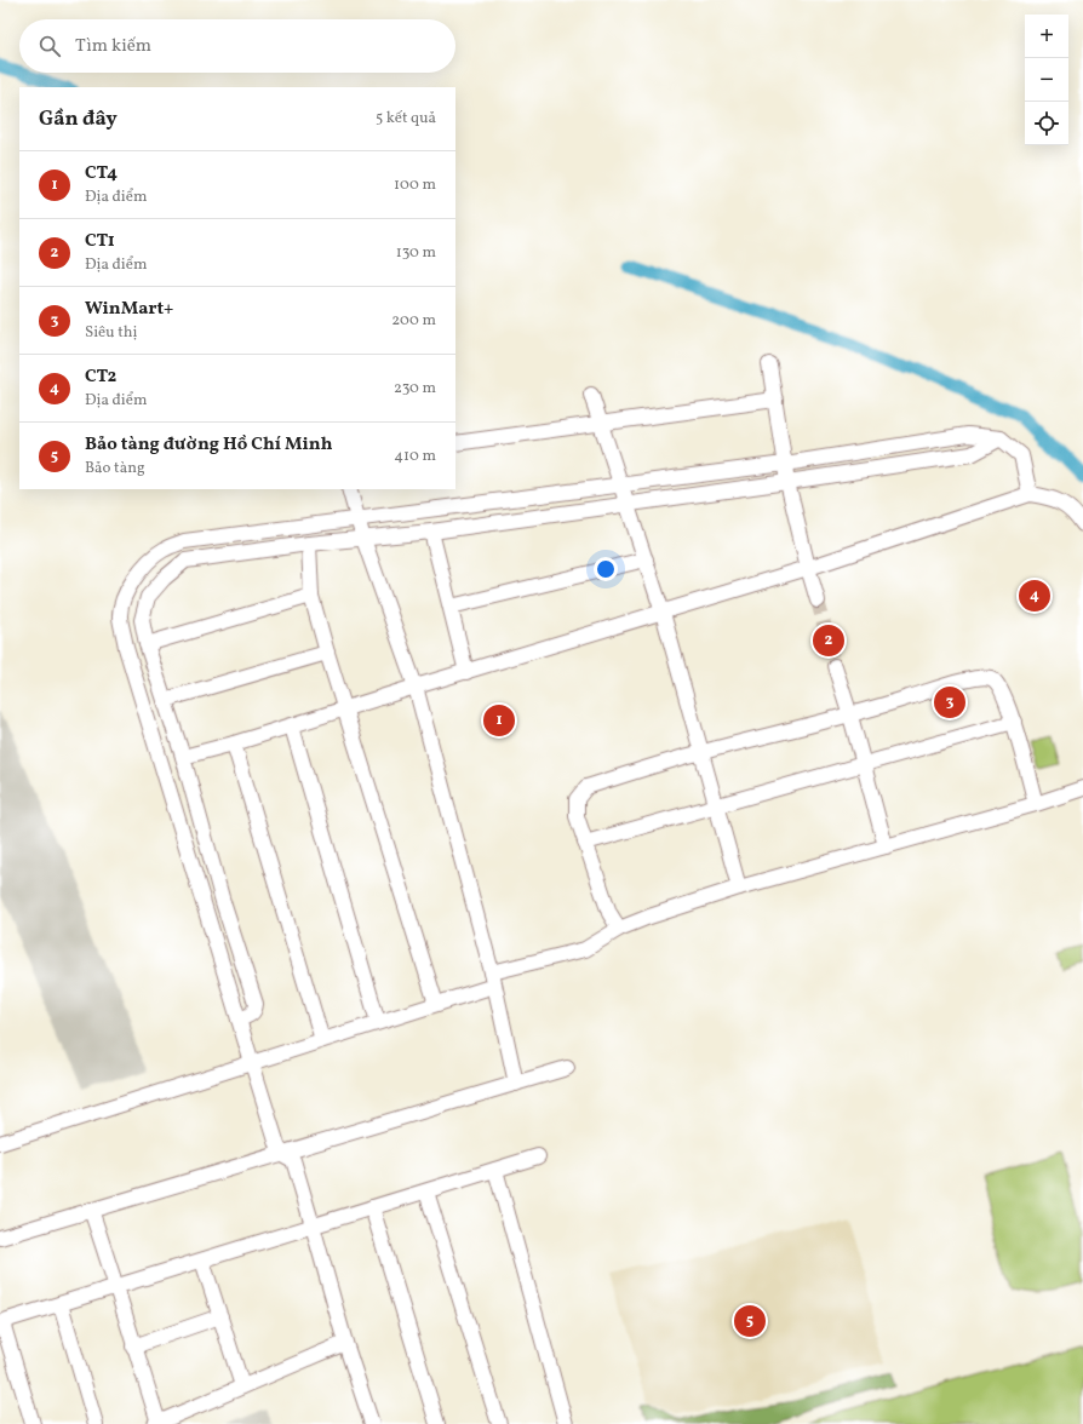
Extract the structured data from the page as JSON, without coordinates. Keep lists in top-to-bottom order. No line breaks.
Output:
{"page":{"map_buttons":["+","−"],"search":"Tìm kiếm","heading":["Gần đây","5 kết quả"],"list":[{"mark":"1","name":"CT4","note":"Địa điểm","value":"100 m"},{"mark":"2","name":"CT1","note":"Địa điểm","value":"130 m"},{"mark":"3","name":"WinMart+","note":"Siêu thị","value":"200 m"},{"mark":"4","name":"CT2","note":"Địa điểm","value":"230 m"},{"mark":"5","name":"Bảo tàng đường Hồ Chí Minh","note":"Bảo tàng","value":"410 m"}],"pins":["4","2","3","1","5"]}}
